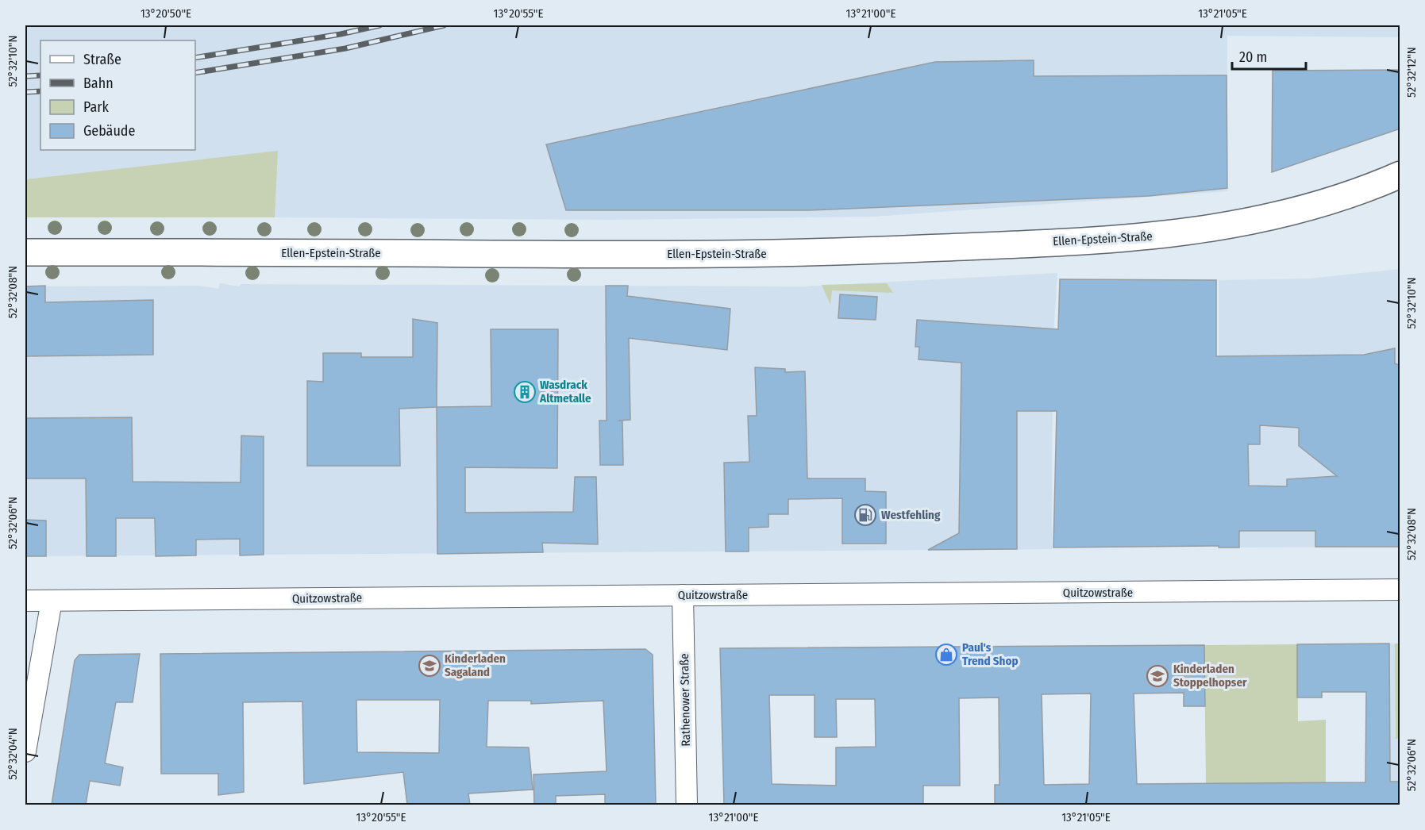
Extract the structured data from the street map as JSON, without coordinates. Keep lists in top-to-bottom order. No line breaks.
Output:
{"streets":{"main road":["Ellen-Epstein-Straße"],"street":["Quitzowstraße","Rathenower Straße"]},"crossings":[["Quitzowstraße","Rathenower Straße"]],"places":{"building":["Wasdrack Altmetalle"],"fuel station":["Westfehling"],"shop":["Paul's Trend Shop"],"school or university":["Kinderladen Sagaland","Kinderladen Stoppelhopser"]},"legend":["Straße","Bahn","Park","Gebäude"],"scale_bar":"20 m","coordinates":["13°20'50\"E","13°20'55\"E","13°21'00\"E","13°21'05\"E","52°32'10\"N","52°32'12\"N","52°32'08\"N","52°32'06\"N","52°32'04\"N"]}
